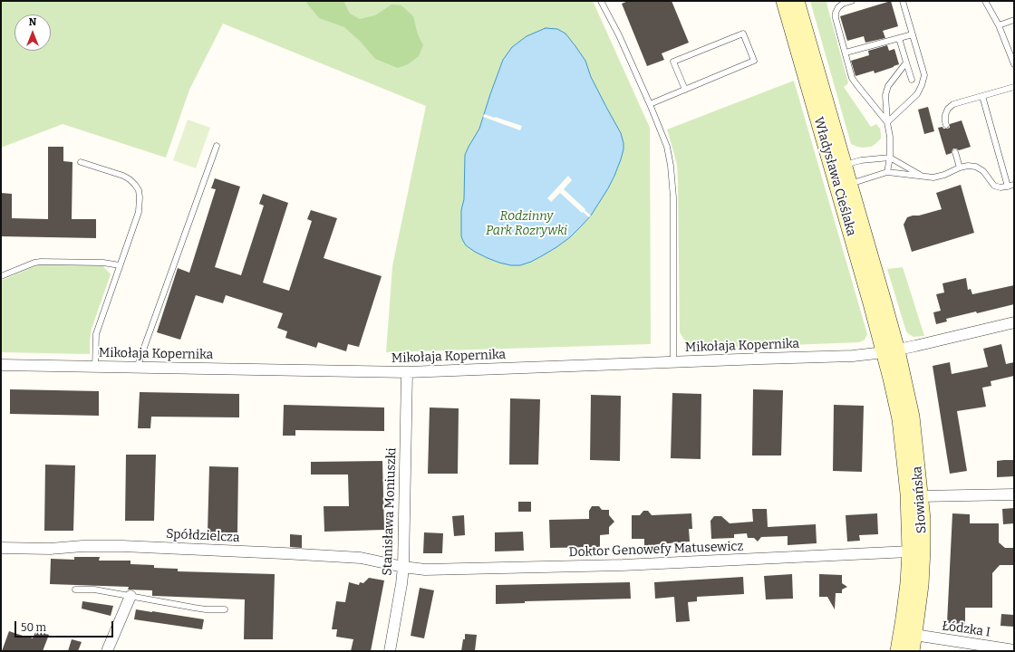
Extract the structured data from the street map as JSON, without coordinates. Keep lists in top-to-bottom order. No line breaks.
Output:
{"streets":{"street":["Władysława Cieślaka","Mikołaja Kopernika","Słowiańska","Stanisława Moniuszki","Spółdzielcza","Doktor Genowefy Matusewicz","Łódzka I"]},"crossings":[["Władysława Cieślaka","Mikołaja Kopernika"],["Władysława Cieślaka","Słowiańska"],["Mikołaja Kopernika","Słowiańska"],["Mikołaja Kopernika","Stanisława Moniuszki"],["Słowiańska","Doktor Genowefy Matusewicz"],["Słowiańska","Łódzka I"],["Stanisława Moniuszki","Spółdzielcza"],["Stanisława Moniuszki","Doktor Genowefy Matusewicz"],["Spółdzielcza","Doktor Genowefy Matusewicz"]],"parks":["Rodzinny Park Rozrywki"],"scale_bar":"50 m","north":"top"}
